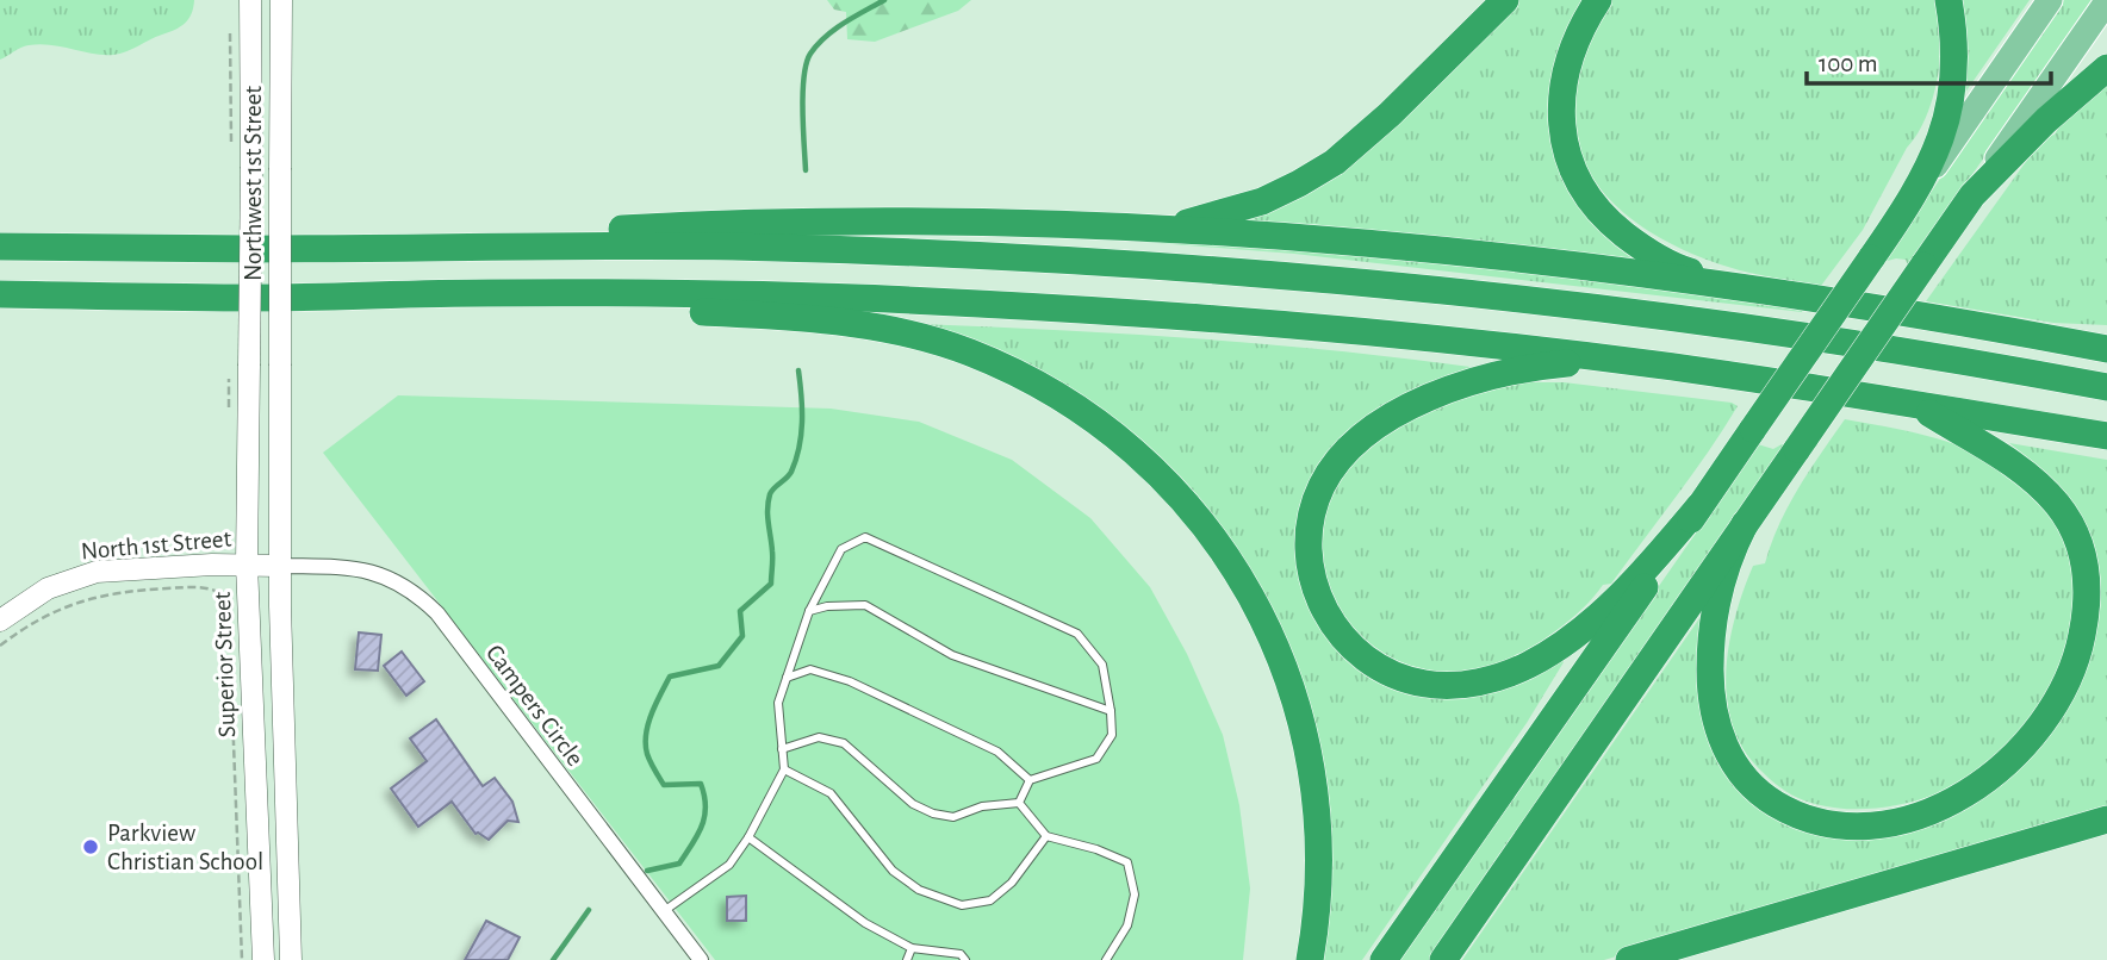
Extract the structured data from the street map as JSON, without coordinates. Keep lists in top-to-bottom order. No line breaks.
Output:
{"streets":{"main road":["Northwest 1st Street","North 1st Street","Superior Street"],"street":["Campers Circle"]},"crossings":[["Northwest 1st Street","North 1st Street"],["Northwest 1st Street","Superior Street"],["Northwest 1st Street","Campers Circle"],["North 1st Street","Superior Street"],["North 1st Street","Campers Circle"]],"places":["Parkview Christian School"],"scale_bar":"100 m"}
